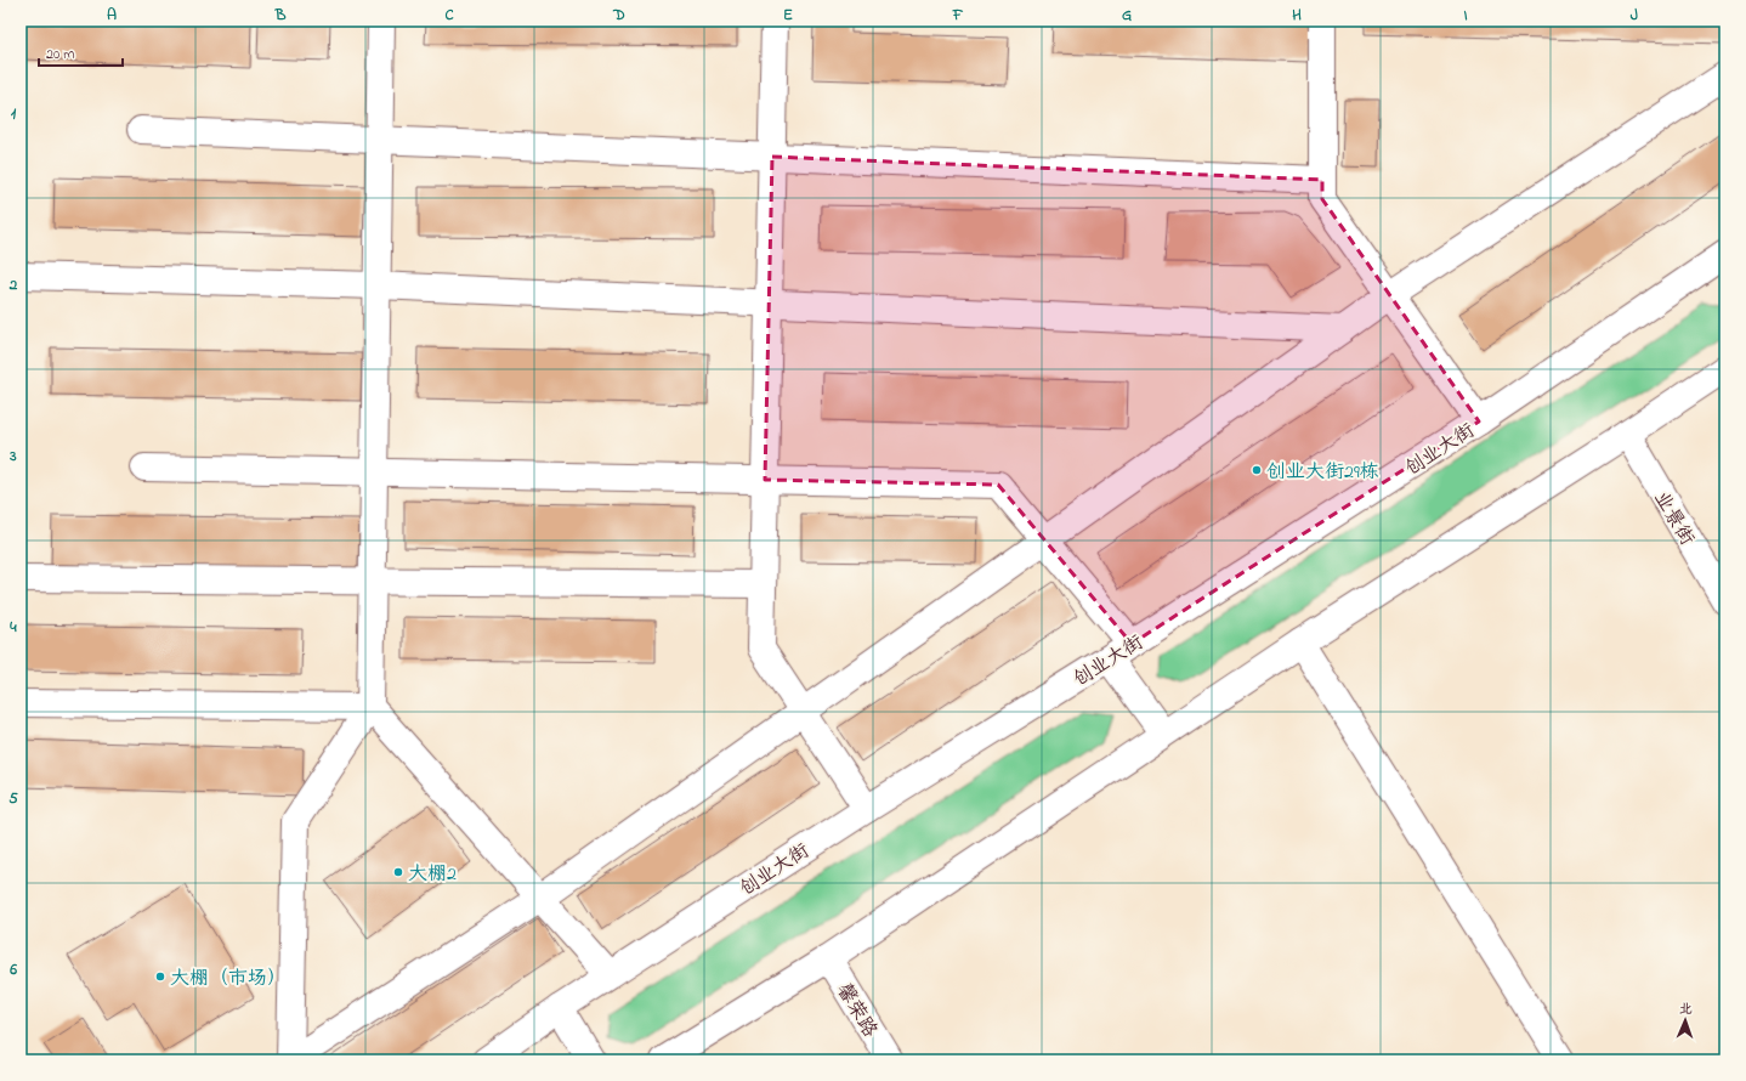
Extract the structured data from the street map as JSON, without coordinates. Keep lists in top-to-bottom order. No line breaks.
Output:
{"streets":{"street":["创业大街","业景街","馨荣路"]},"places":["创业大街29栋","大棚2","大棚（市场）"],"scale_bar":"20 m","north":"top","grid":{"columns":["A","B","C","D","E","F","G","H","I","J"],"rows":["1","2","3","4","5","6"]}}
